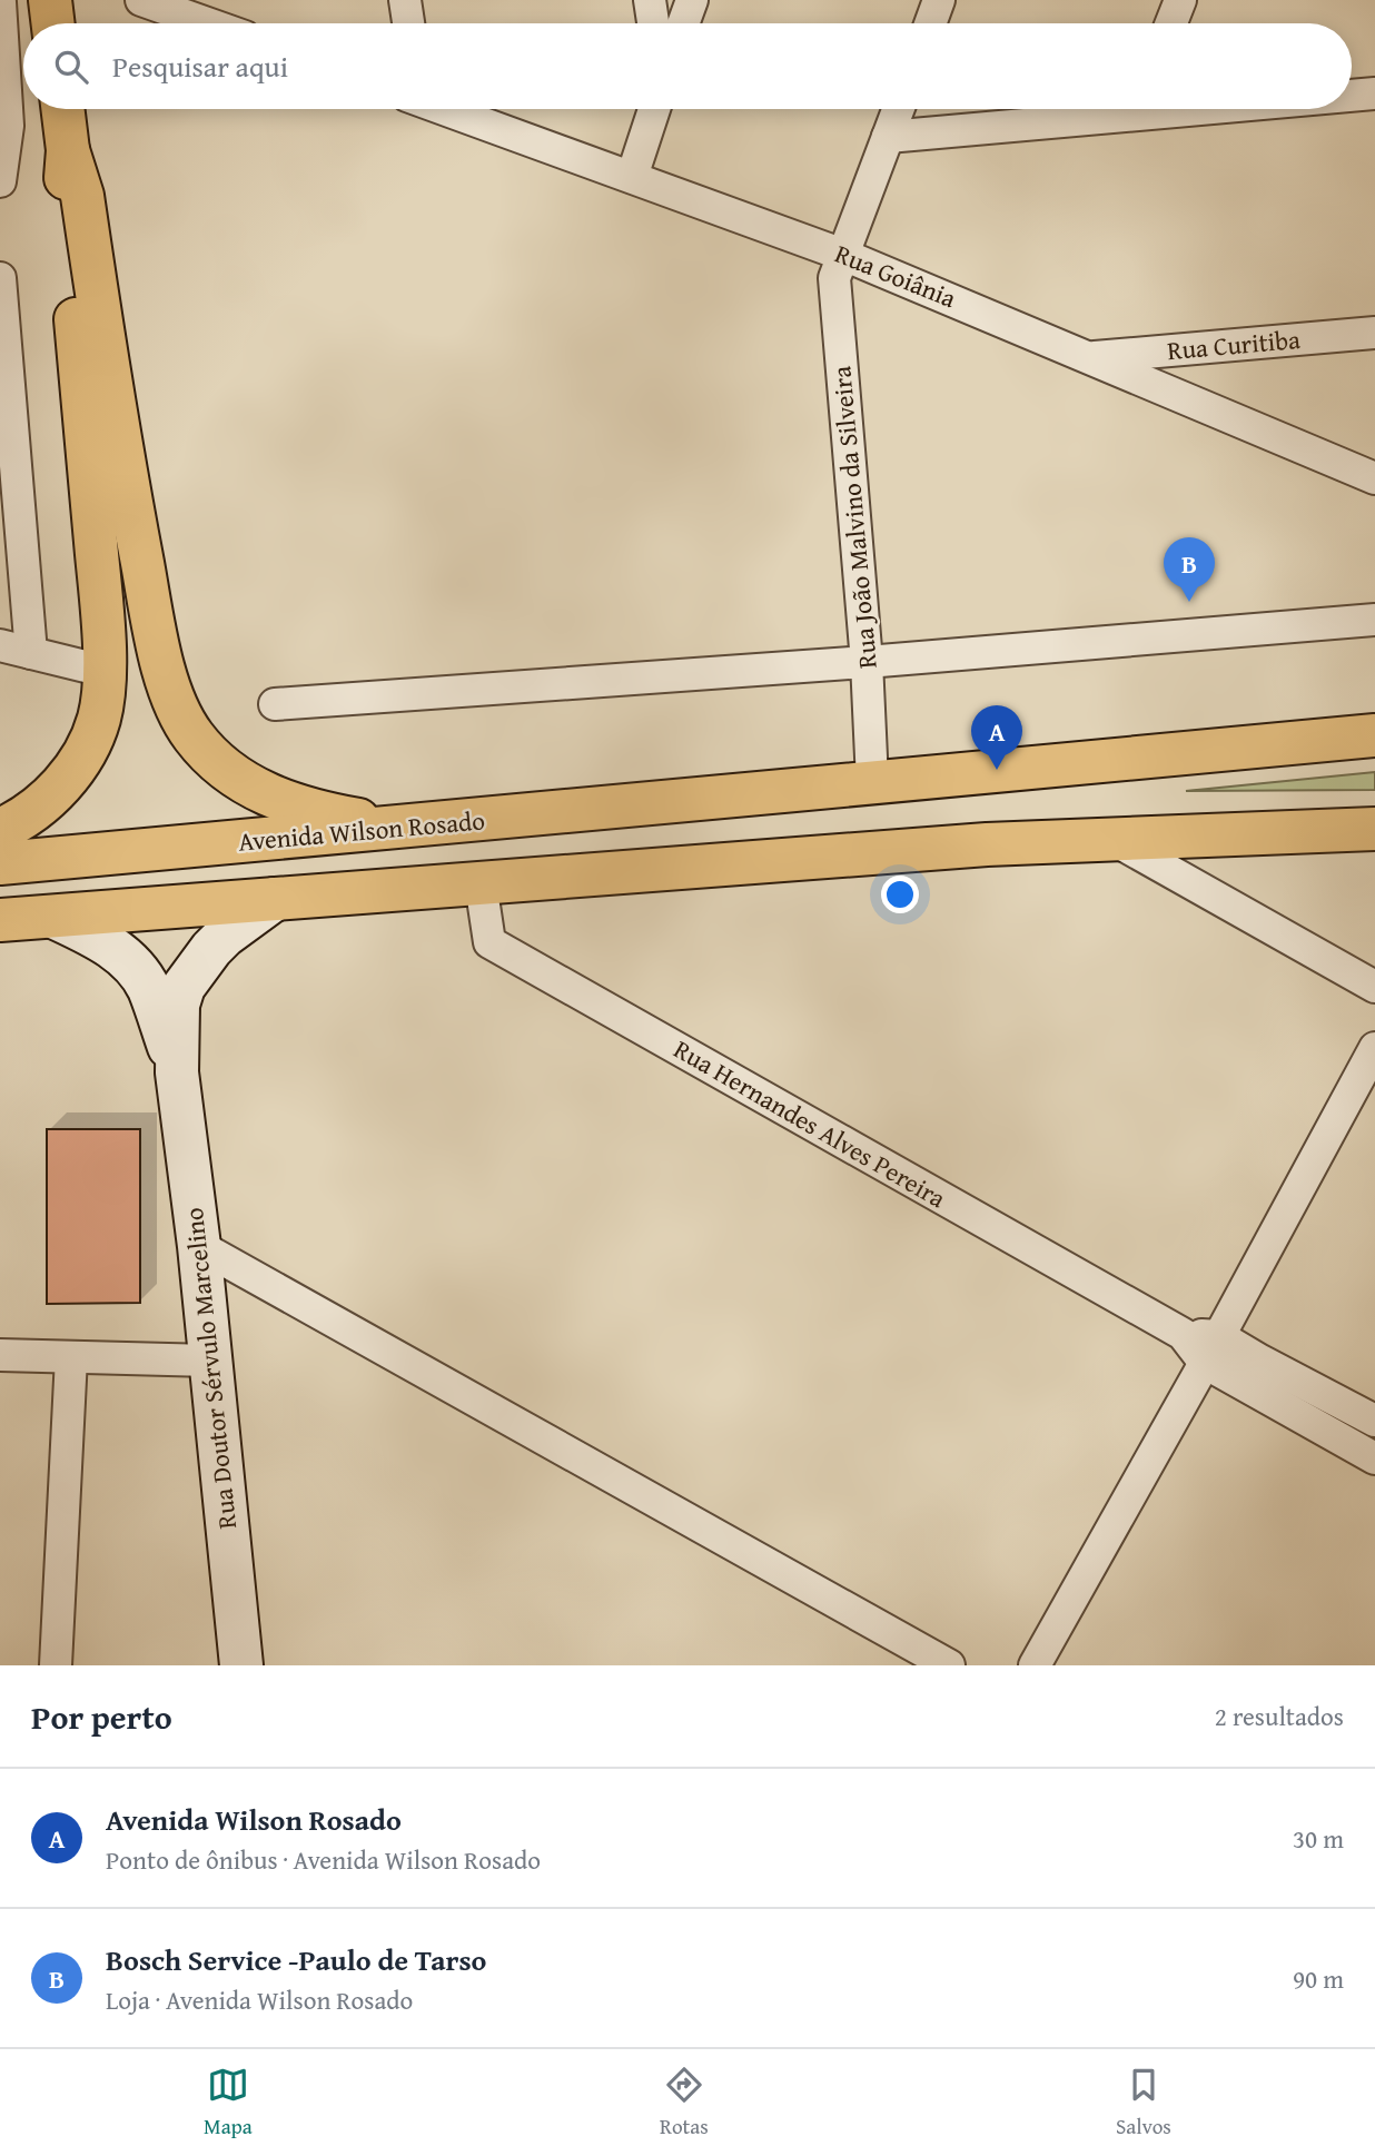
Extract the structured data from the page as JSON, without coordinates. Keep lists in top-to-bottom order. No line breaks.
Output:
{"streets":{"highway":["Avenida Wilson Rosado"],"main road":["Rua Doutor Sérvulo Marcelino"],"street":["Rua Goiânia","Rua Curitiba","Rua João Malvino da Silveira","Rua Hernandes Alves Pereira"]},"crossings":[["Rua Goiânia","Rua Curitiba"],["Rua Goiânia","Rua João Malvino da Silveira"],["Rua João Malvino da Silveira","Avenida Wilson Rosado"]],"page":{"search":"Pesquisar aqui","pins":["B","A"],"heading":["Por perto","2 resultados"],"list":[{"mark":"A","name":"Avenida Wilson Rosado","note":"Ponto de ônibus · Avenida Wilson Rosado","value":"30 m"},{"mark":"B","name":"Bosch Service -Paulo de Tarso","note":"Loja · Avenida Wilson Rosado","value":"90 m"}],"nav":["Mapa","Rotas","Salvos"]}}
